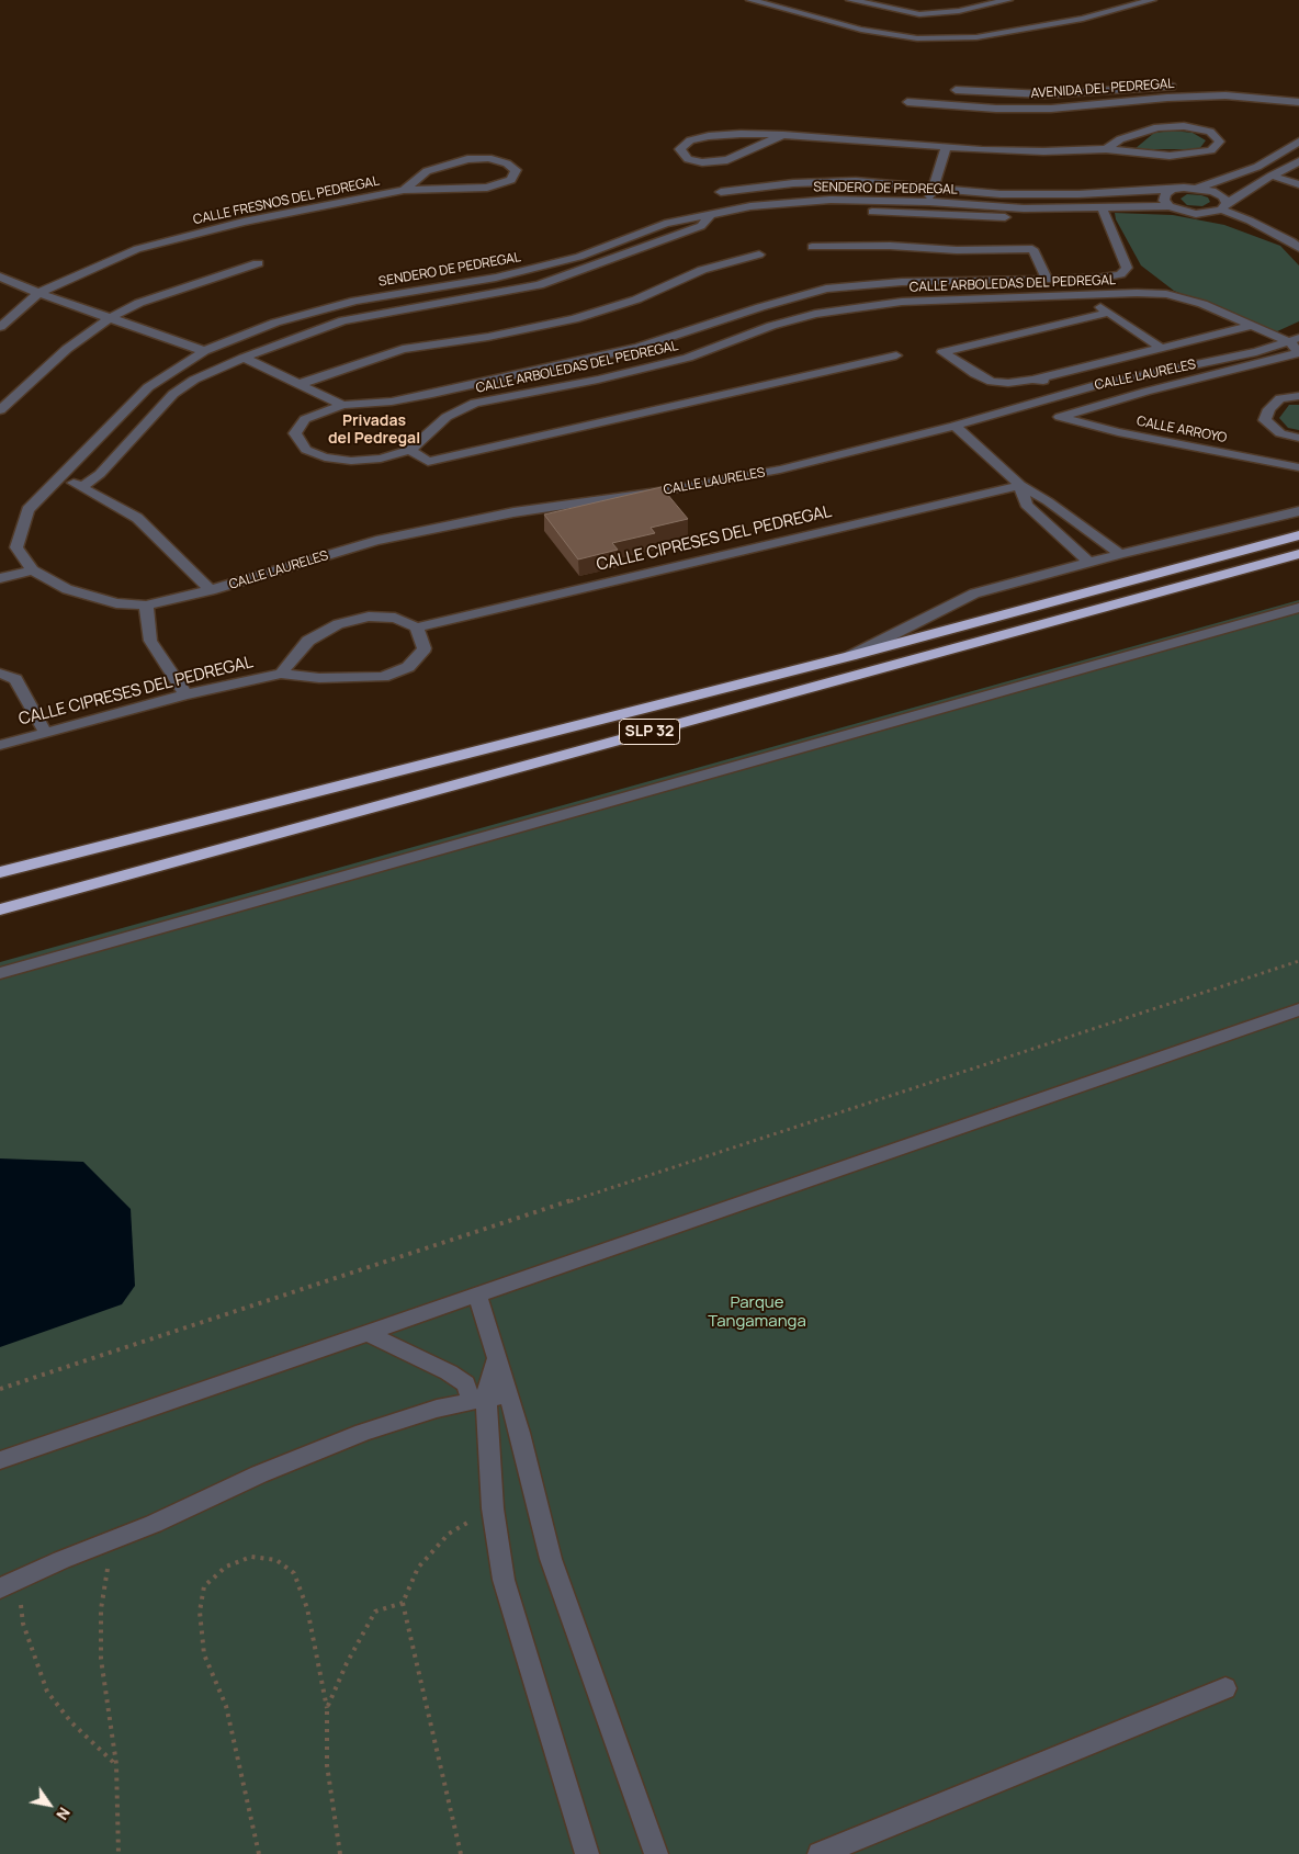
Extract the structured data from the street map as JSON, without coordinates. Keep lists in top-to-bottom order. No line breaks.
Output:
{"streets":{"highway":["SLP 32"],"street":["AVENIDA DEL PEDREGAL","SENDERO DE PEDREGAL","CALLE FRESNOS DEL PEDREGAL","CALLE ARBOLEDAS DEL PEDREGAL","CALLE LAURELES","CALLE ARROYO","CALLE CIPRESES DEL PEDREGAL"]},"crossings":[["SENDERO DE PEDREGAL","CALLE ARBOLEDAS DEL PEDREGAL"],["SENDERO DE PEDREGAL","CALLE LAURELES"],["CALLE ARBOLEDAS DEL PEDREGAL","CALLE LAURELES"],["CALLE LAURELES","CALLE ARROYO"]],"districts":["Privadas del Pedregal"],"parks":["Parque Tangamanga"],"north":"bottom right"}
